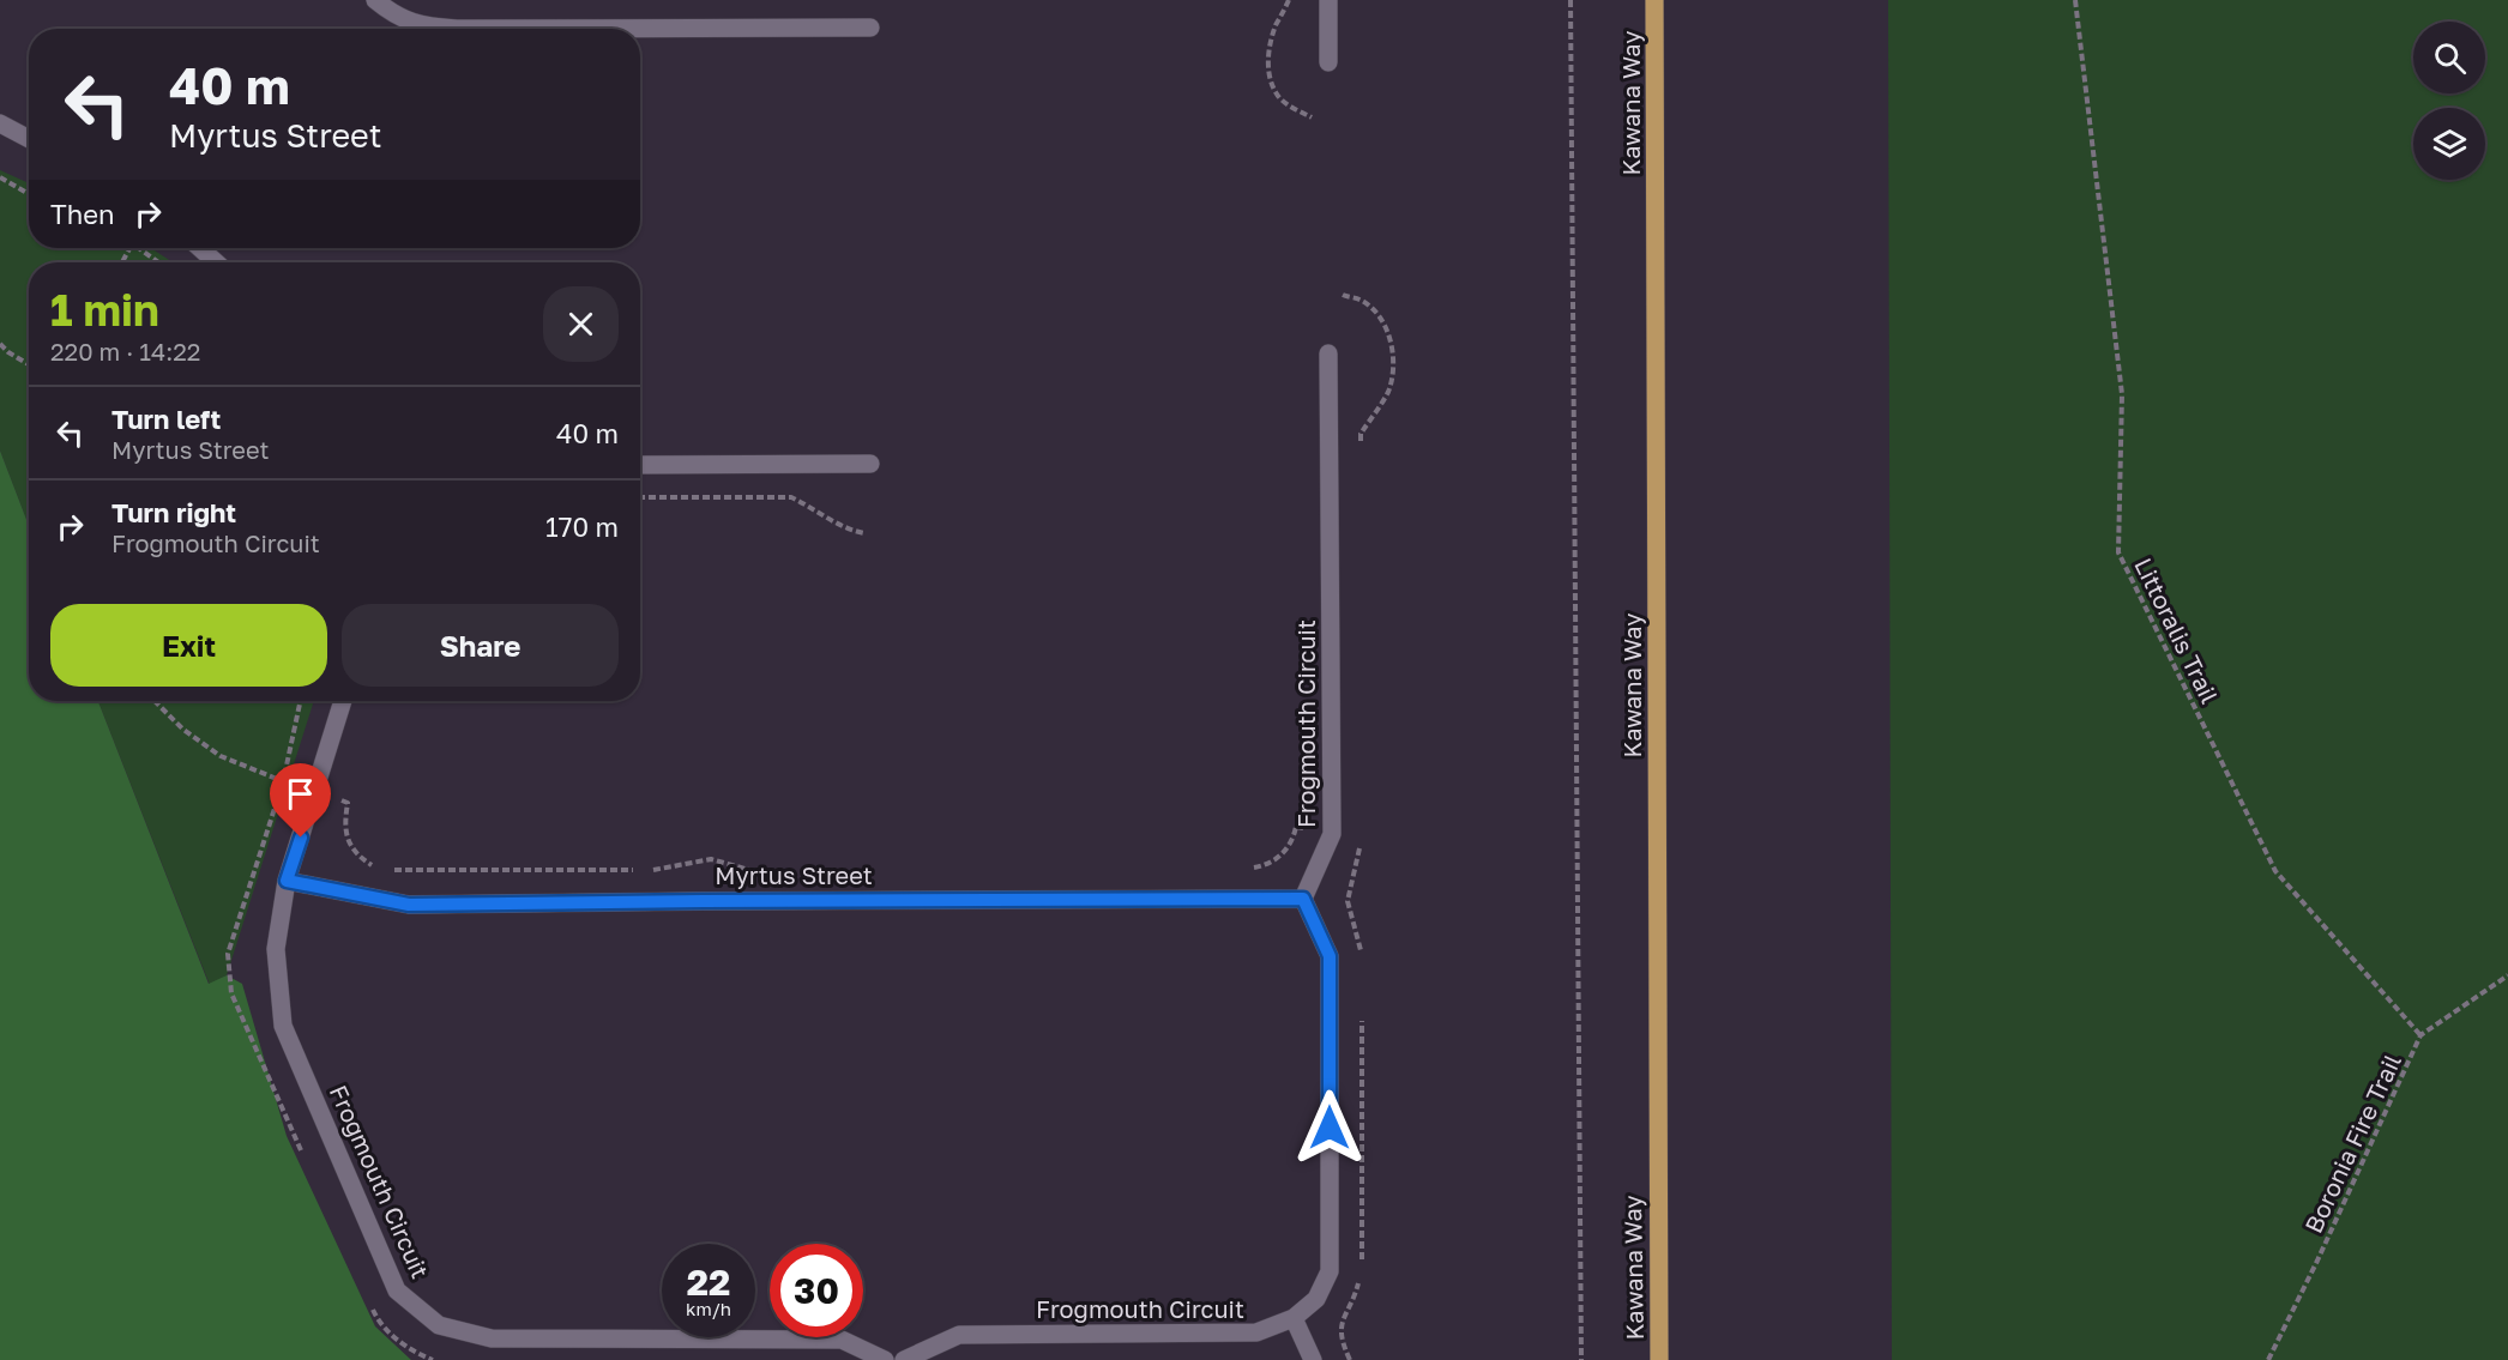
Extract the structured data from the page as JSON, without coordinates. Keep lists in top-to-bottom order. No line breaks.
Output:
{"streets":{"main road":["Kawana Way"],"street":["Frogmouth Circuit","Myrtus Street"],"path":["Littoralis Trail","Boronia Fire Trail"]},"crossings":[["Littoralis Trail","Boronia Fire Trail"],["Frogmouth Circuit","Myrtus Street"]],"page":{"turn":["40 m","Myrtus Street"],"then":"Then","heading":["1 min","220 m · 14:22"],"list":[{"name":"Turn left","note":"Myrtus Street","value":"40 m"},{"name":"Turn right","note":"Frogmouth Circuit","value":"170 m"}],"buttons":["Exit","Share"],"speed":"22 km/h","limit":"30"}}
